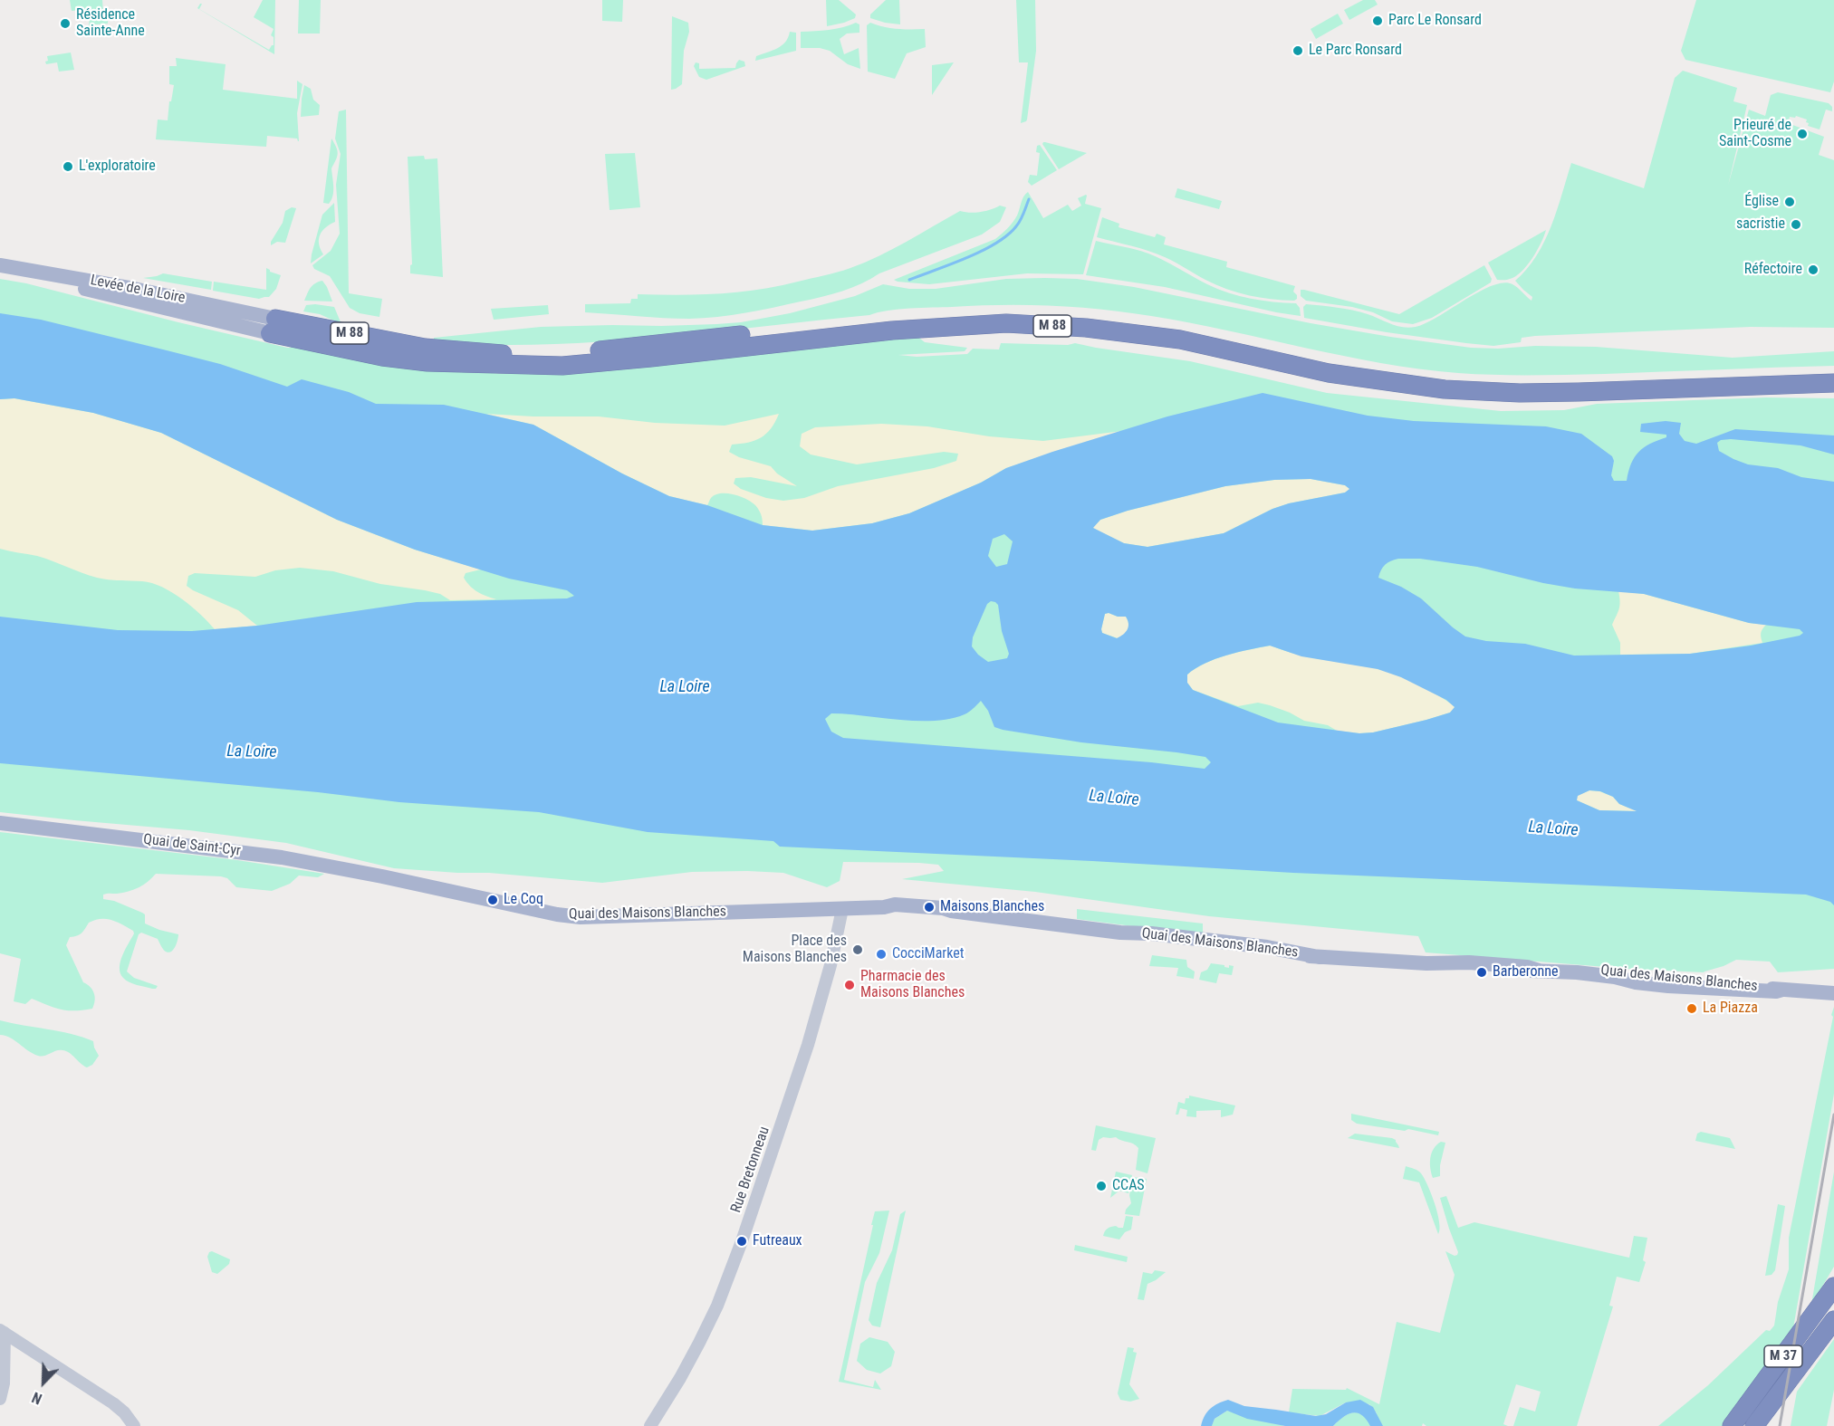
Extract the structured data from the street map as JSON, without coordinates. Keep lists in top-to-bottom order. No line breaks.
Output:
{"streets":{"highway":["M 88","M 37"],"main road":["Levée de la Loire","Quai de Saint-Cyr","Quai des Maisons Blanches"],"street":["Rue Bretonneau"]},"crossings":[["Levée de la Loire","M 88"],["Quai de Saint-Cyr","Quai des Maisons Blanches"],["Quai des Maisons Blanches","Rue Bretonneau"]],"water":["La Loire"],"places":["Parc Le Ronsard","Résidence Sainte-Anne","Le Parc Ronsard","Prieuré de Saint-Cosme","L'exploratoire","Église","sacristie","Réfectoire","Le Coq","Maisons Blanches","Place des Maisons Blanches","CocciMarket","Barberonne","Pharmacie des Maisons Blanches","La Piazza","CCAS","Futreaux"],"north":"bottom left"}
